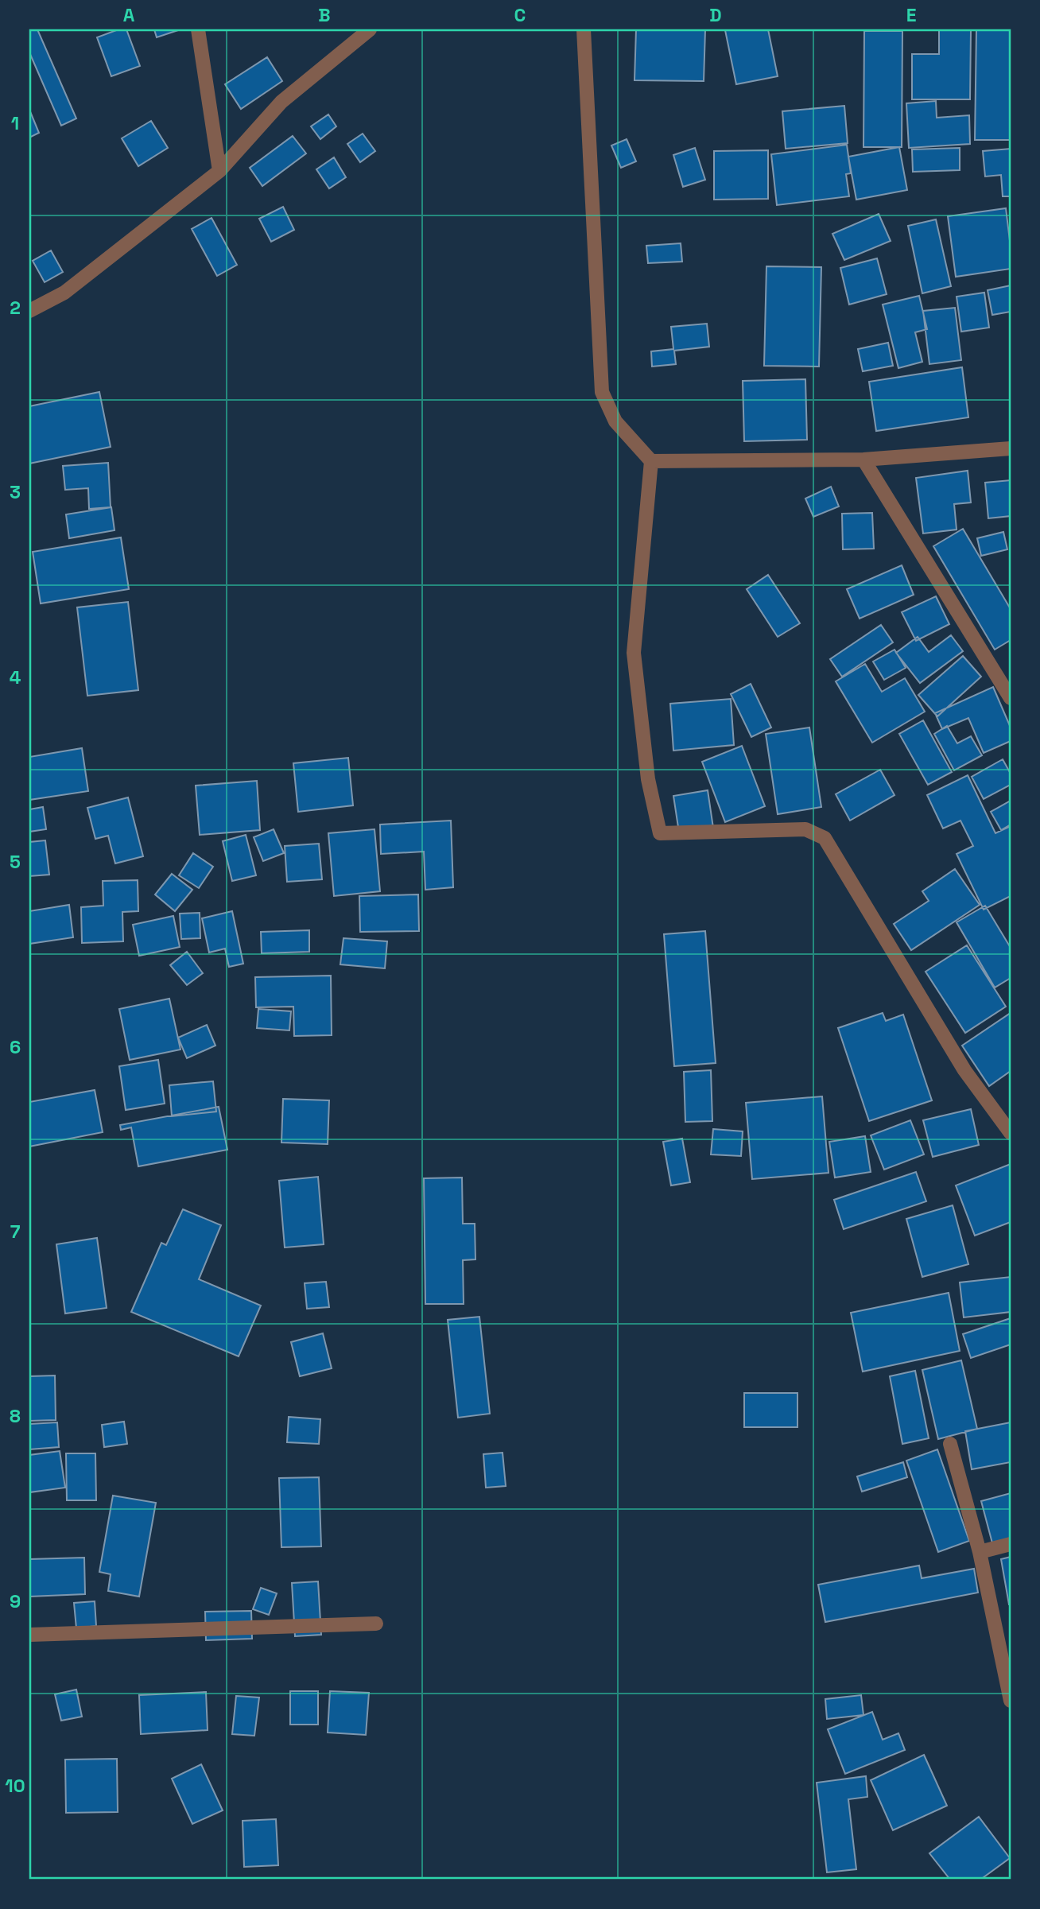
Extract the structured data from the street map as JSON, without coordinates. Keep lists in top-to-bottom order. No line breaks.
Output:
{"grid":{"columns":["A","B","C","D","E"],"rows":["1","2","3","4","5","6","7","8","9","10"]}}
